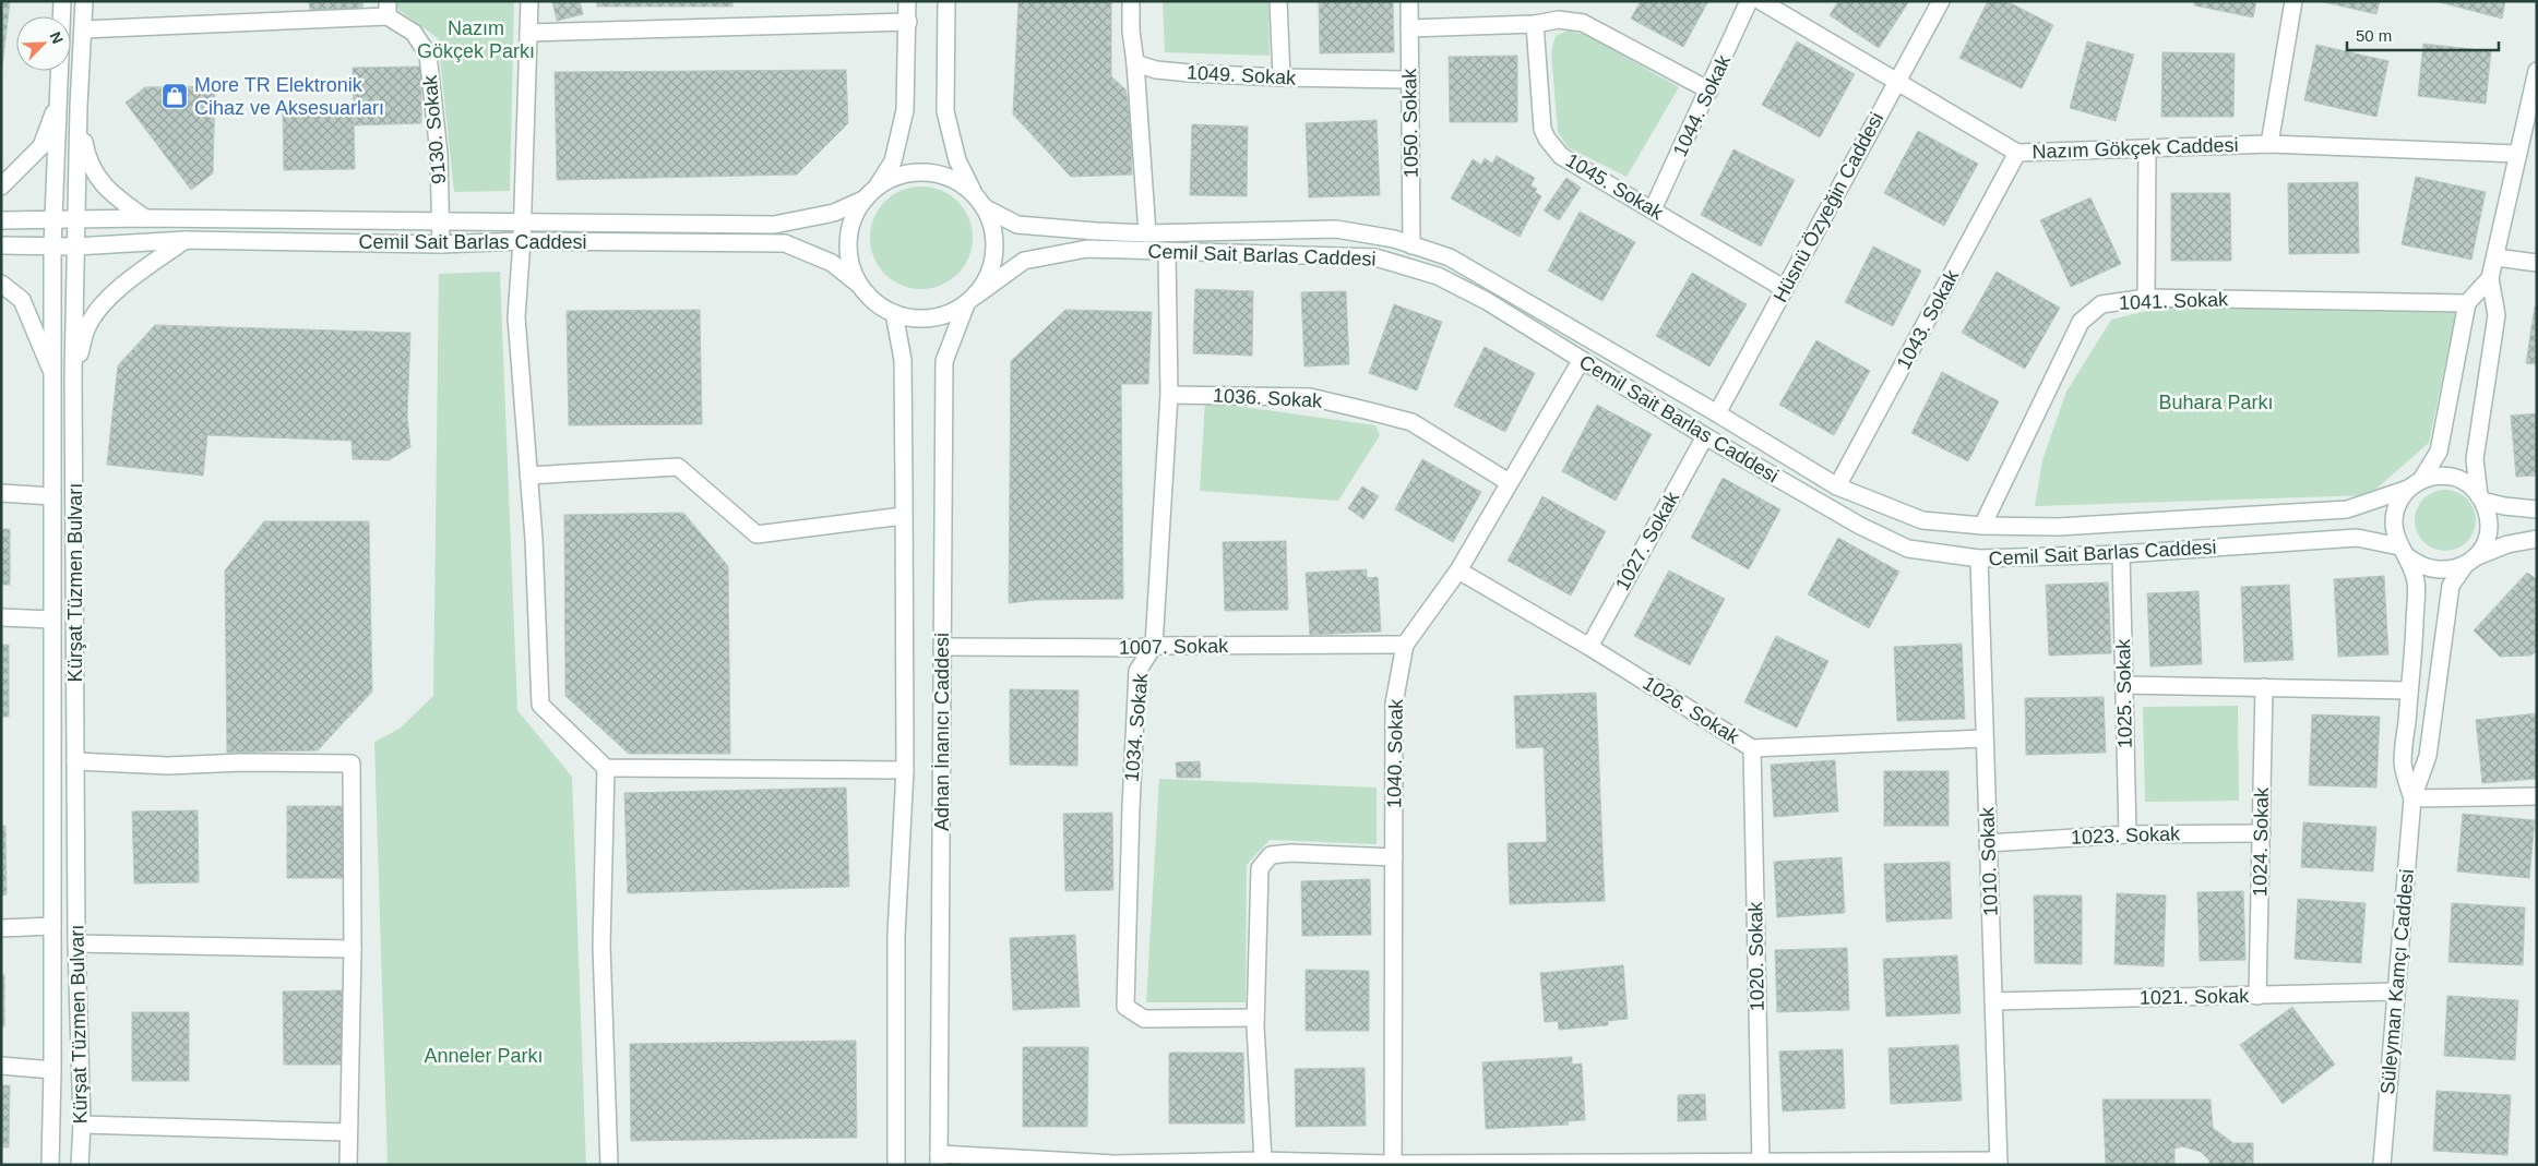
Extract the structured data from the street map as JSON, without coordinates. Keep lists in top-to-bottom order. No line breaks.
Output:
{"streets":{"street":["1049. Sokak","1044. Sokak","1050. Sokak","9130. Sokak","Nazım Gökçek Caddesi","1045. Sokak","Hüsnü Özyeğin Caddesi","Cemil Sait Barlas Caddesi","1041. Sokak","1043. Sokak","1036. Sokak","1027. Sokak","Kürşat Tüzmen Bulvarı","1007. Sokak","1025. Sokak","1026. Sokak","1034. Sokak","Adnan İnanıcı Caddesi","1040. Sokak","1023. Sokak","1024. Sokak","1010. Sokak","1020. Sokak","Süleyman Kamçı Caddesi","1021. Sokak"]},"crossings":[["1049. Sokak","1050. Sokak"],["1044. Sokak","1045. Sokak"],["1050. Sokak","Cemil Sait Barlas Caddesi"],["9130. Sokak","Cemil Sait Barlas Caddesi"],["Nazım Gökçek Caddesi","Hüsnü Özyeğin Caddesi"],["Nazım Gökçek Caddesi","1043. Sokak"],["1045. Sokak","Hüsnü Özyeğin Caddesi"],["Hüsnü Özyeğin Caddesi","Cemil Sait Barlas Caddesi"],["Cemil Sait Barlas Caddesi","1041. Sokak"],["Cemil Sait Barlas Caddesi","1043. Sokak"],["Cemil Sait Barlas Caddesi","1027. Sokak"],["Cemil Sait Barlas Caddesi","Kürşat Tüzmen Bulvarı"],["Cemil Sait Barlas Caddesi","1025. Sokak"],["Cemil Sait Barlas Caddesi","1034. Sokak"],["Cemil Sait Barlas Caddesi","Adnan İnanıcı Caddesi"],["Cemil Sait Barlas Caddesi","1040. Sokak"],["Cemil Sait Barlas Caddesi","1010. Sokak"],["Cemil Sait Barlas Caddesi","Süleyman Kamçı Caddesi"],["1036. Sokak","1034. Sokak"],["1036. Sokak","1040. Sokak"],["1027. Sokak","1026. Sokak"],["1007. Sokak","1034. Sokak"],["1007. Sokak","Adnan İnanıcı Caddesi"],["1007. Sokak","1040. Sokak"],["1025. Sokak","1023. Sokak"],["1026. Sokak","1040. Sokak"],["1026. Sokak","1010. Sokak"],["1026. Sokak","1020. Sokak"],["1023. Sokak","1024. Sokak"],["1023. Sokak","1010. Sokak"],["1024. Sokak","1021. Sokak"],["1010. Sokak","1021. Sokak"],["Süleyman Kamçı Caddesi","1021. Sokak"]],"parks":["Nazım Gökçek Parkı","Buhara Parkı","Anneler Parkı"],"places":{"shop":["More TR Elektronik Cihaz ve Aksesuarları"]},"scale_bar":"50 m","north":"top right"}
